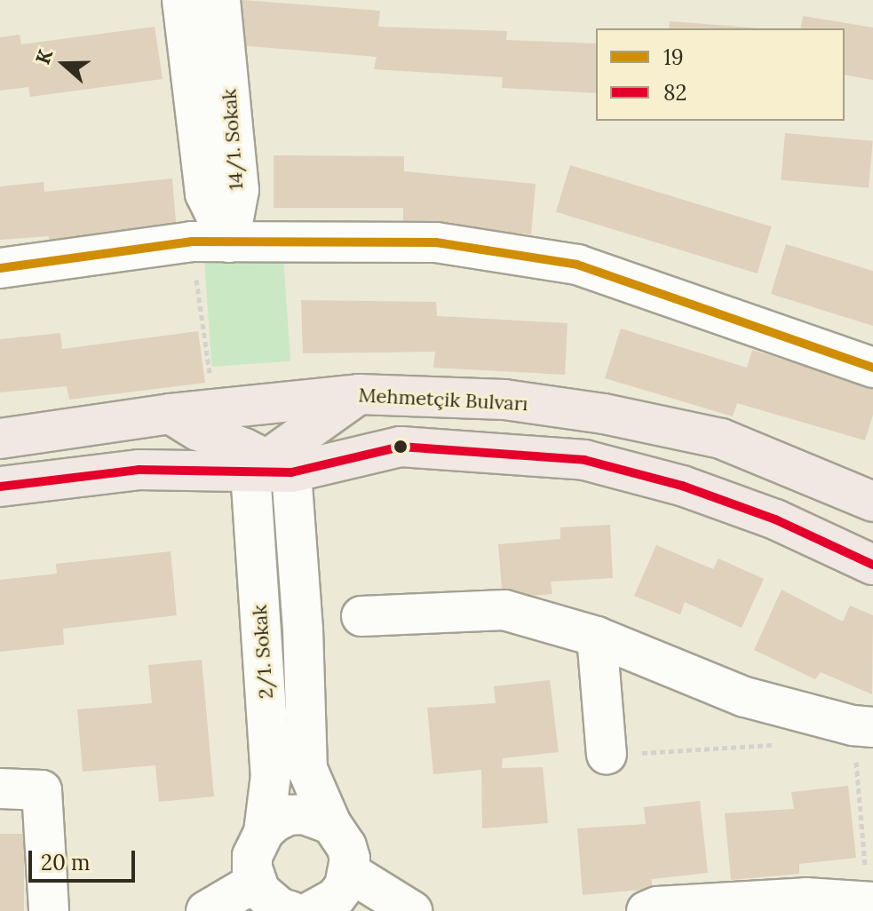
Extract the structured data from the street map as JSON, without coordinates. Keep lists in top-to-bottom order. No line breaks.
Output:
{"streets":{"main road":["Mehmetçik Bulvarı"],"street":["14/1. Sokak","2/1. Sokak"]},"lines":["transit line 19","transit line 82"],"legend":["19","82"],"scale_bar":"20 m","north":"left"}
